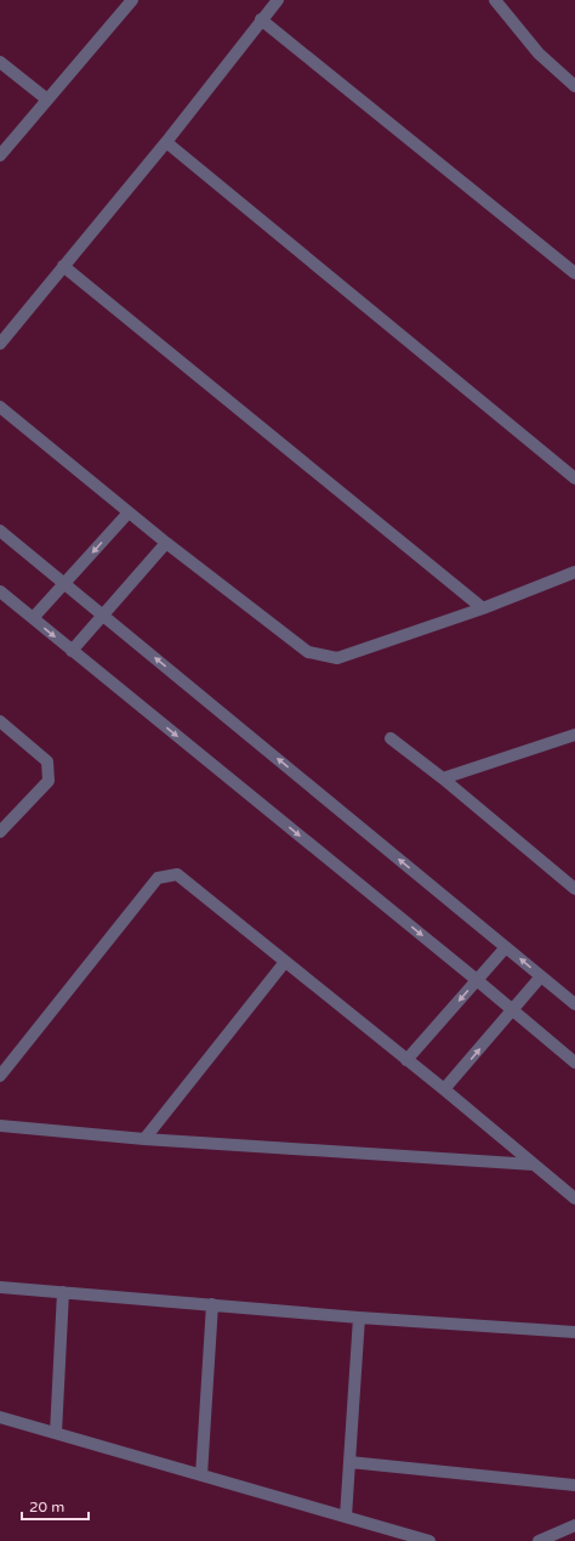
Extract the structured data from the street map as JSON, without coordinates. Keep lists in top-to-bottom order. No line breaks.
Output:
{"scale_bar":"20 m"}
